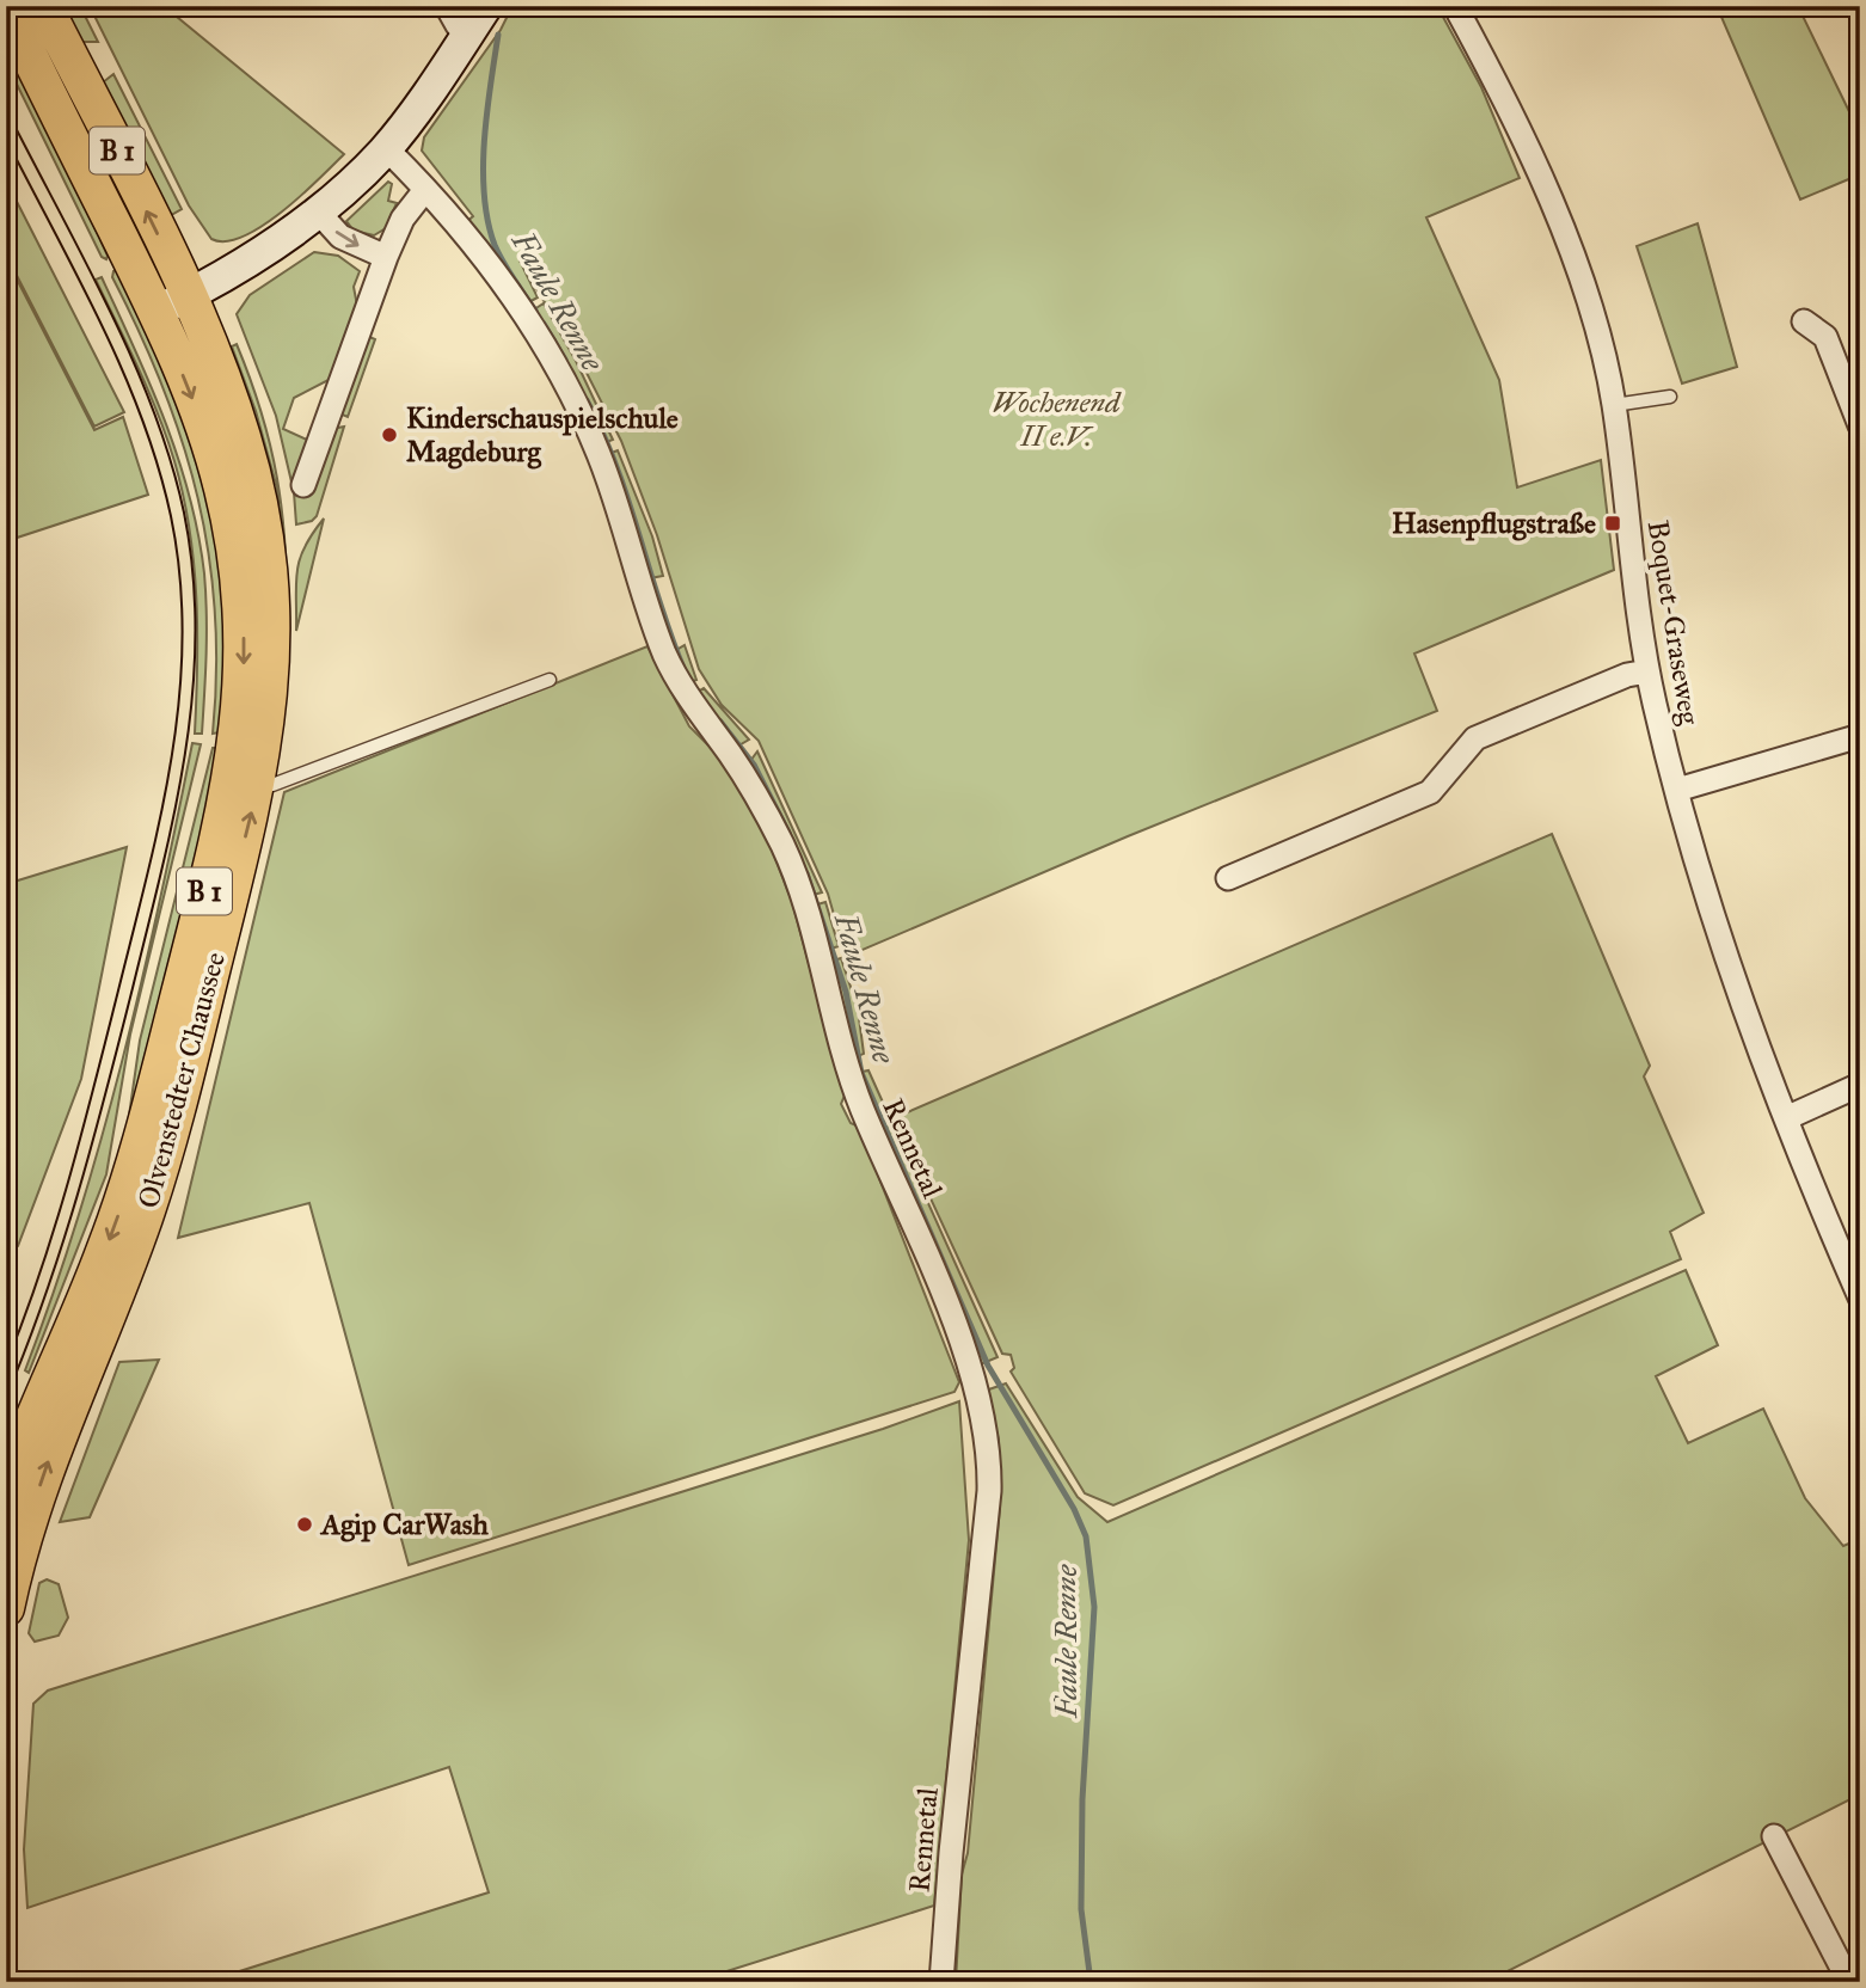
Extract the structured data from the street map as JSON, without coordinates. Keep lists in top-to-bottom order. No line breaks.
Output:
{"streets":{"main road":["B 1","Olvenstedter Chaussee"],"street":["Boquet-Graseweg","Rennetal"]},"crossings":[["B 1","Olvenstedter Chaussee"]],"water":["Faule Renne"],"parks":["Wochenend II e.V."],"places":{"other":["Kinderschauspielschule Magdeburg","Agip CarWash"],"transit":["Hasenpflugstraße"]}}
